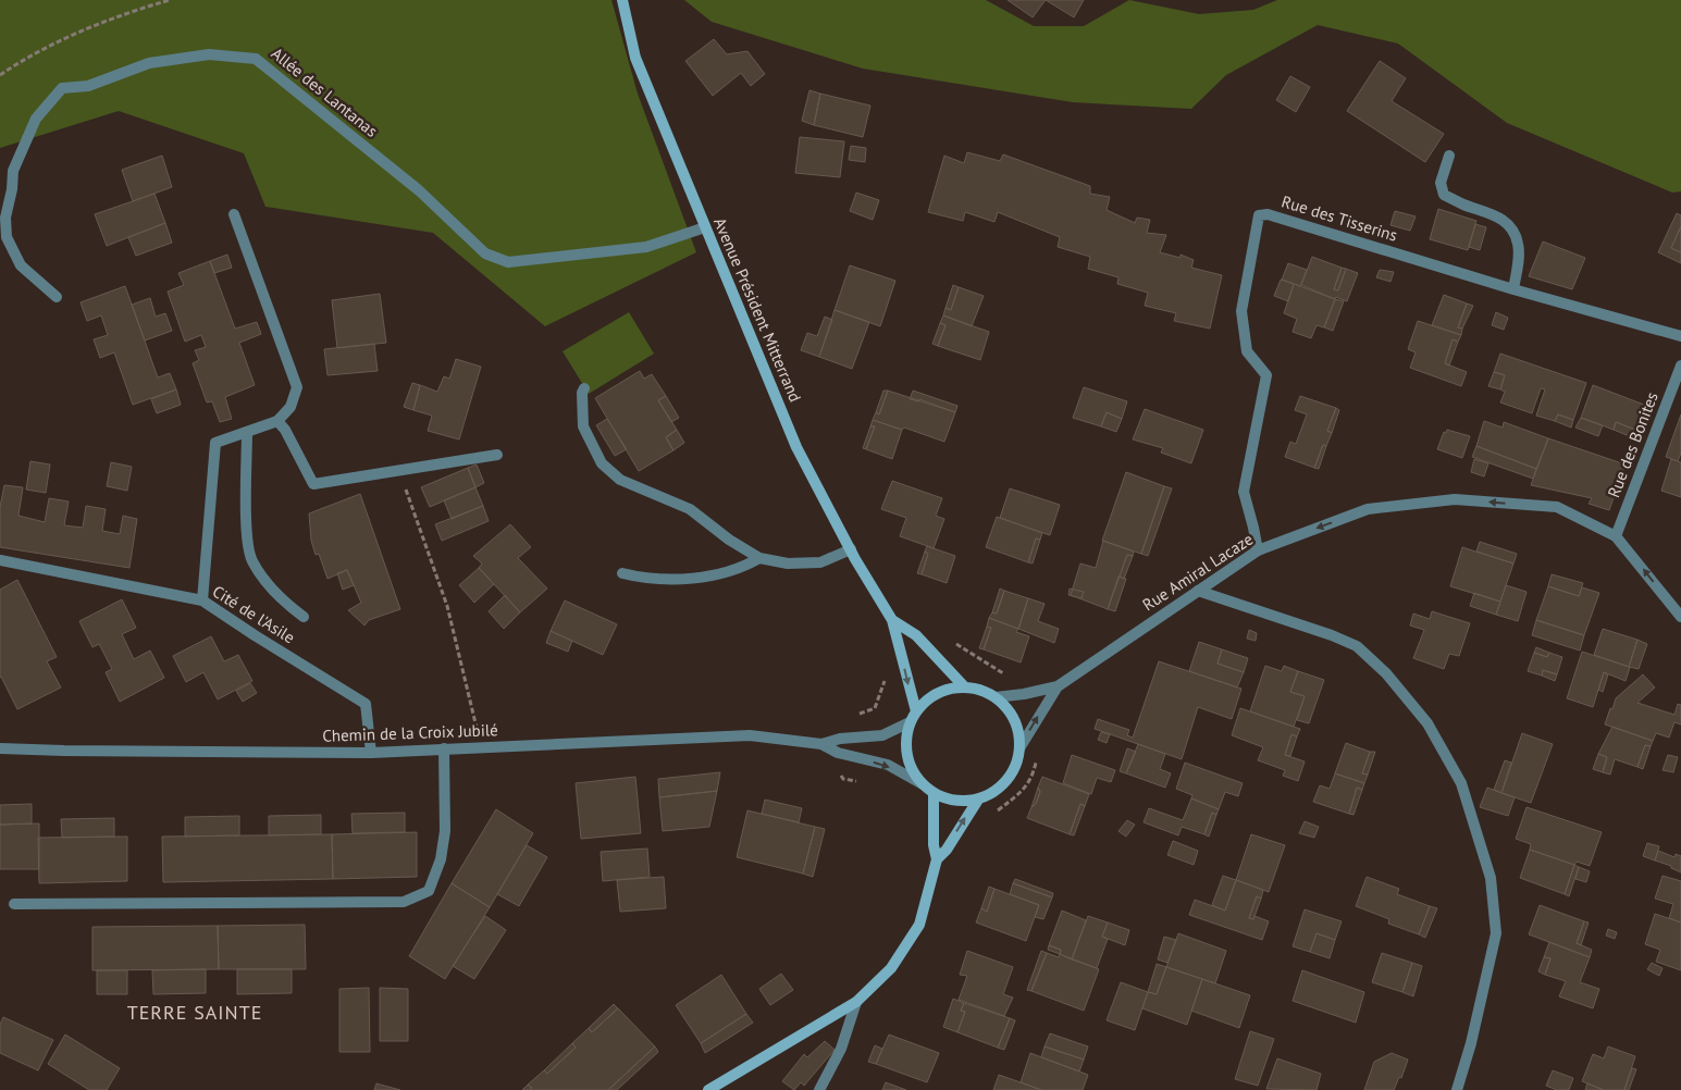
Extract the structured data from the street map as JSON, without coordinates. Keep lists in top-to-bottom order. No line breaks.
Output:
{"streets":{"main road":["Avenue Président Mitterrand"],"street":["Allée des Lantanas","Rue des Tisserins","Rue des Bonites","Rue Amiral Lacaze","Cité de l'Asile","Chemin de la Croix Jubilé"]},"crossings":[["Allée des Lantanas","Avenue Président Mitterrand"],["Rue des Tisserins","Rue Amiral Lacaze"],["Avenue Président Mitterrand","Rue Amiral Lacaze"],["Avenue Président Mitterrand","Chemin de la Croix Jubilé"],["Rue des Bonites","Rue Amiral Lacaze"],["Rue Amiral Lacaze","Chemin de la Croix Jubilé"],["Cité de l'Asile","Chemin de la Croix Jubilé"]],"districts":["TERRE SAINTE"]}
